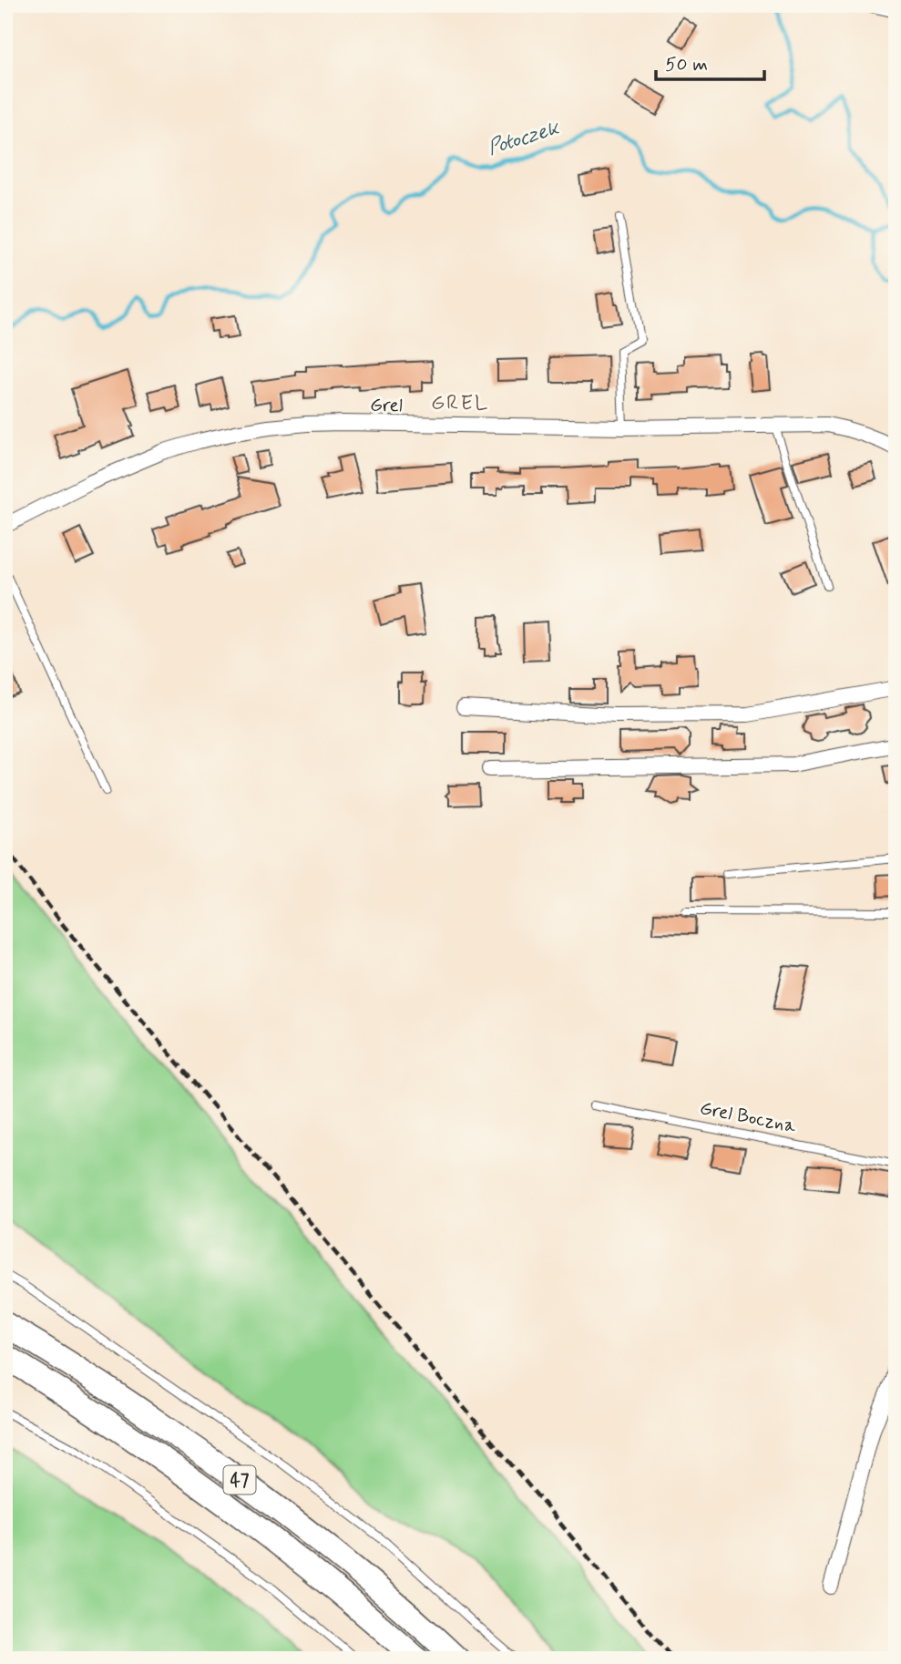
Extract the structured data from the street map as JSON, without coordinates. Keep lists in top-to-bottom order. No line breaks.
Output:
{"streets":{"main road":["47"],"street":["Grel"],"lane":["Grel Boczna"]},"districts":["GREL"],"water":["Potoczek"],"scale_bar":"50 m"}
